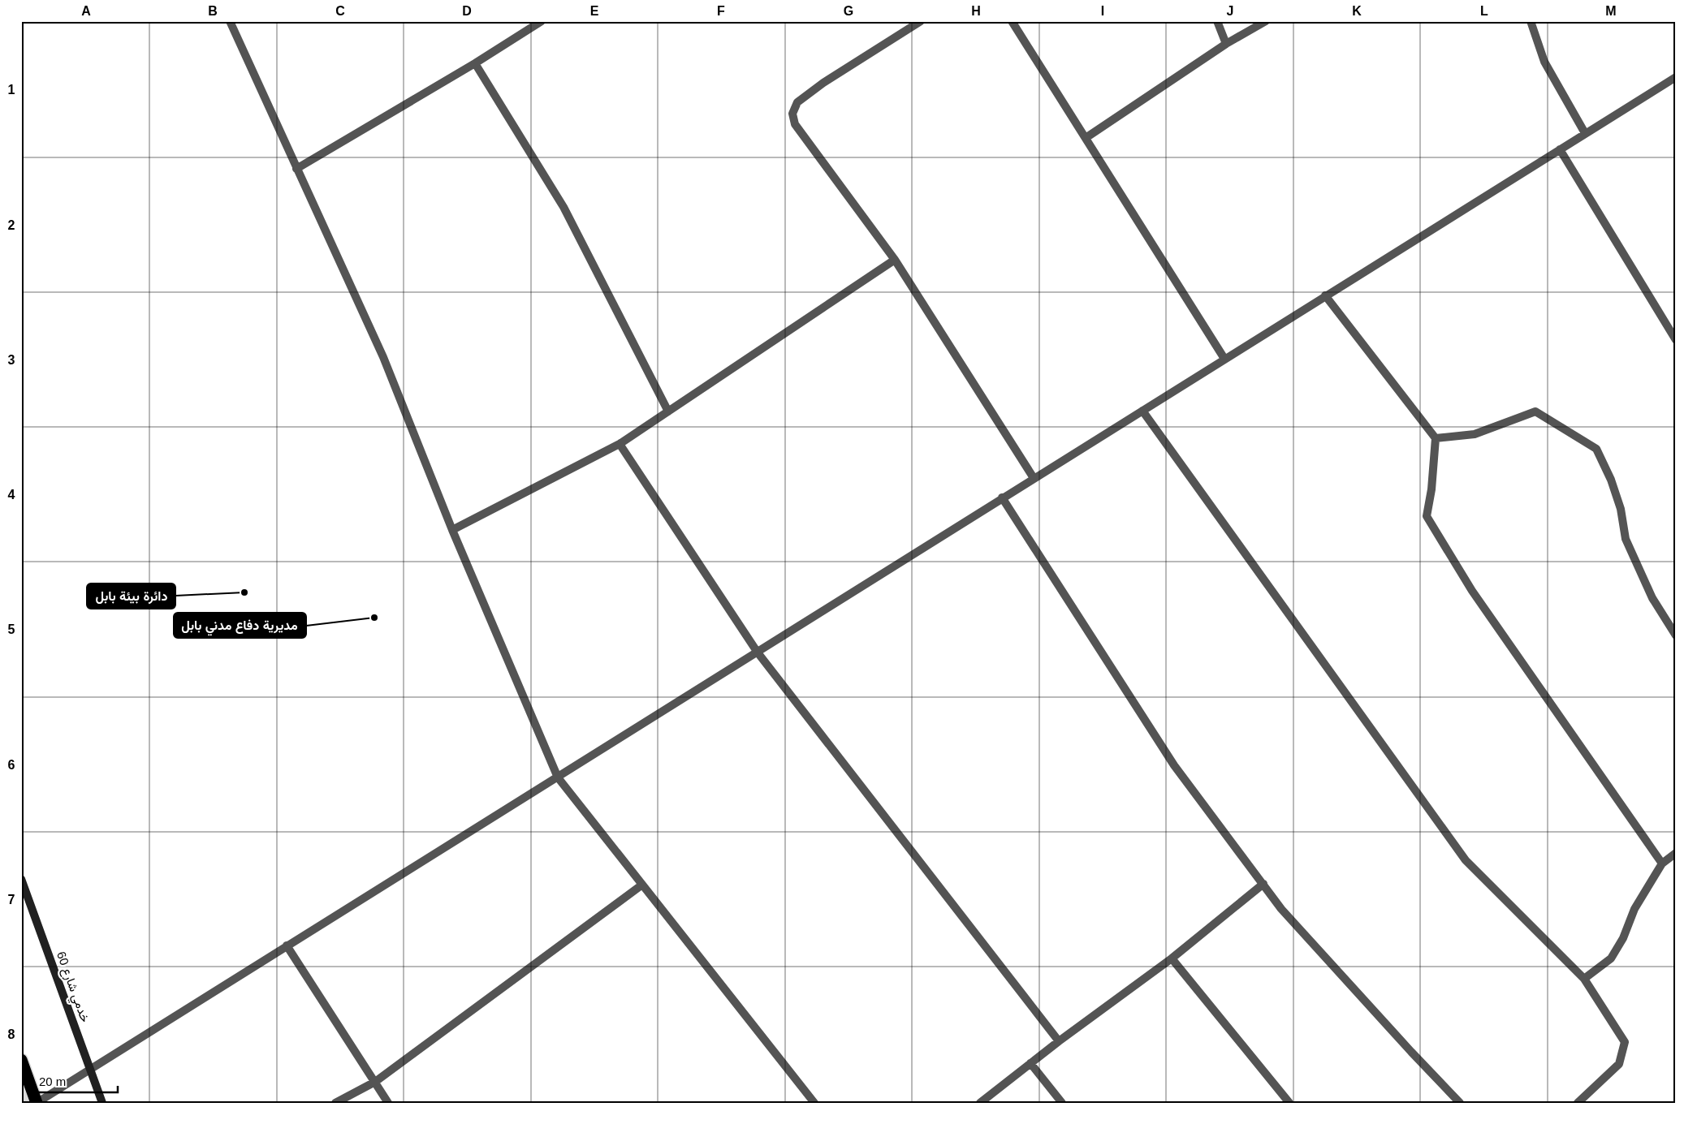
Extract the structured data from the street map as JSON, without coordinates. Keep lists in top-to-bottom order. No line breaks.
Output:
{"streets":{"main road":["خدمي شارع 60"]},"places":["دائرة بيئة بابل","مديرية دفاع مدني بابل"],"scale_bar":"20 m","grid":{"columns":["A","B","C","D","E","F","G","H","I","J","K","L","M"],"rows":["1","2","3","4","5","6","7","8"]}}
